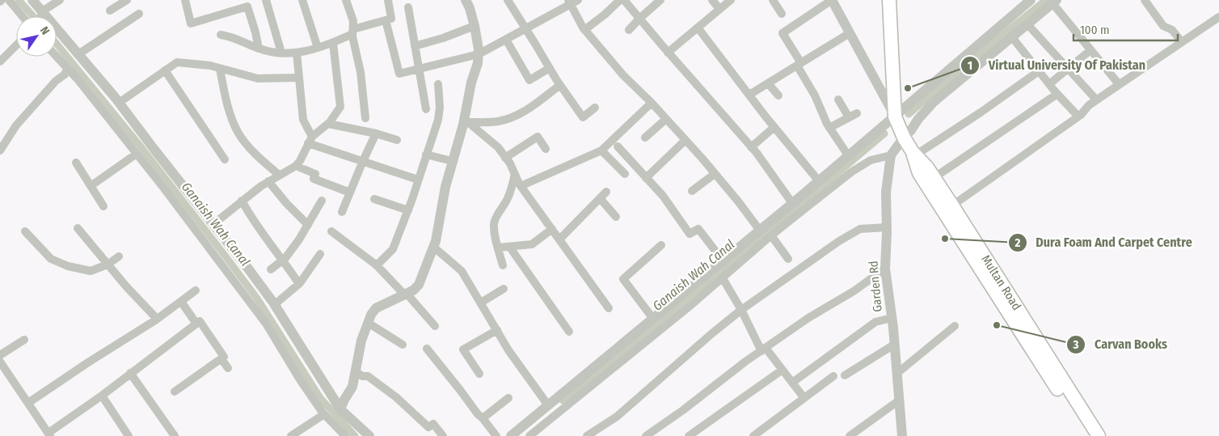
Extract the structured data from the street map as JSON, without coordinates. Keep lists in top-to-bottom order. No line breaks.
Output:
{"streets":{"main road":["Multan Road"],"street":["Garden Rd"]},"crossings":[["Multan Road","Garden Rd"]],"water":["Ganaish Wah Canal"],"places":["Virtual University Of Pakistan","Dura Foam And Carpet Centre","Carvan Books"],"scale_bar":"100 m","north":"top right"}
